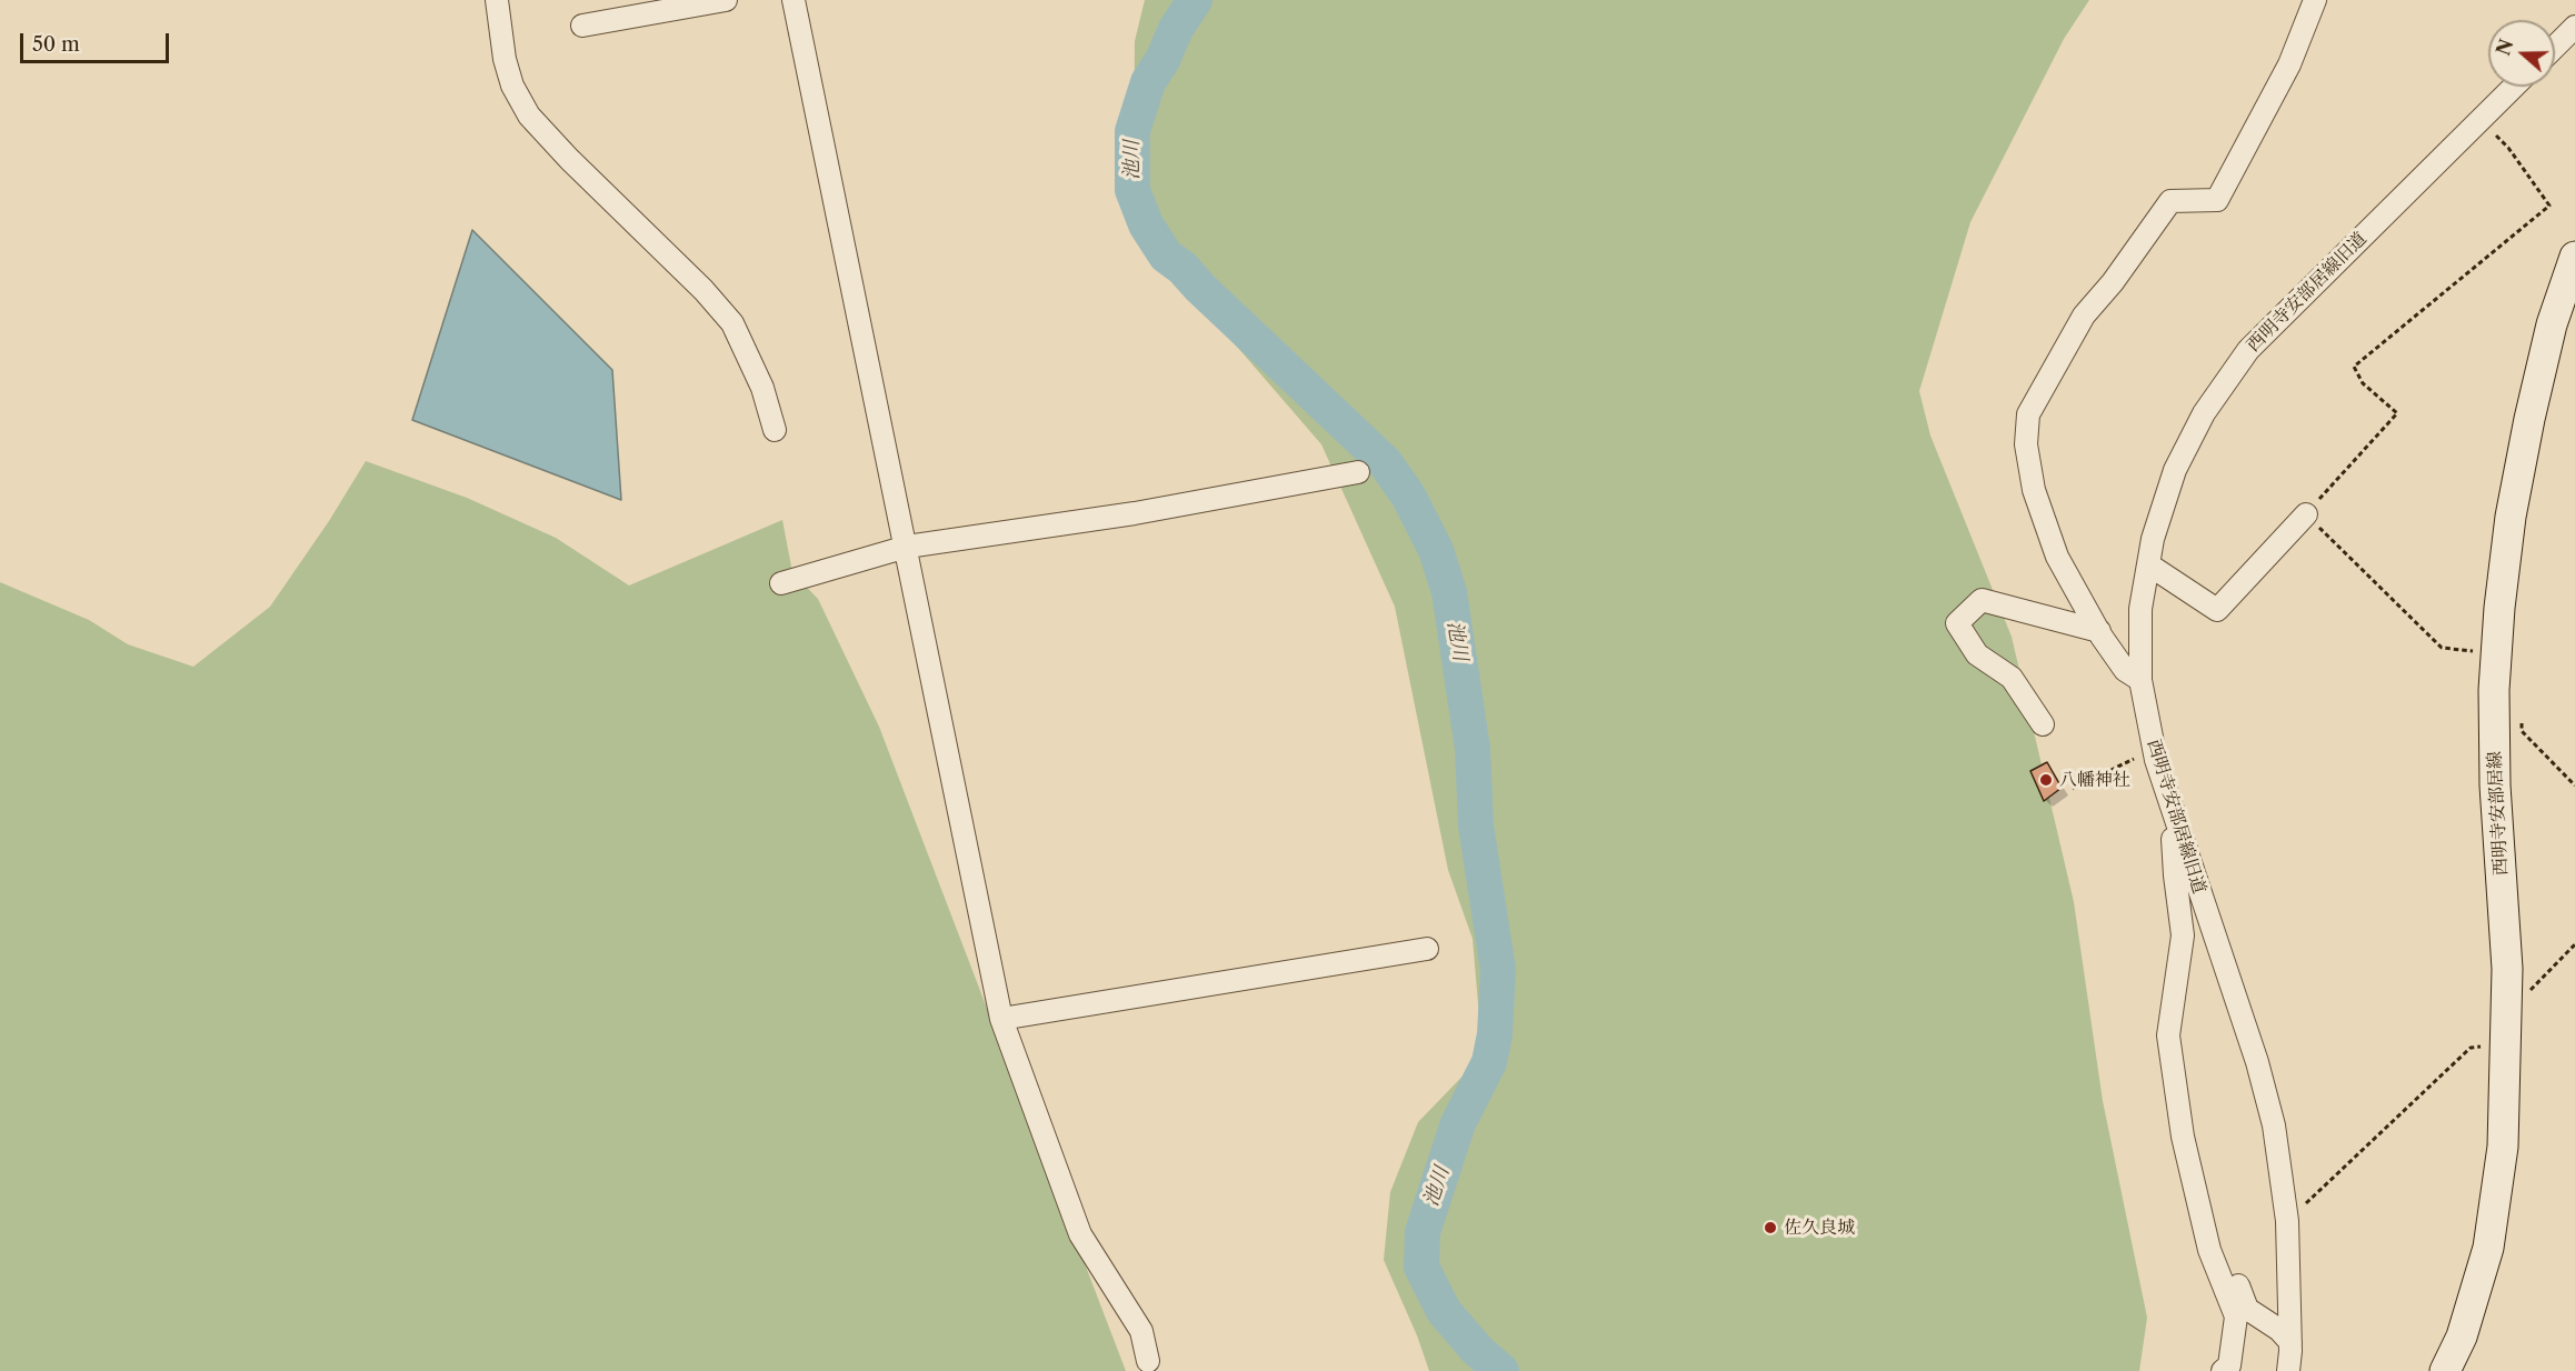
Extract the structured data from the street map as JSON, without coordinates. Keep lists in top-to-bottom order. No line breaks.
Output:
{"streets":{"main road":["西明寺安部居線"],"street":["西明寺安部居線旧道"]},"water":["池川"],"places":["八幡神社","佐久良城"],"scale_bar":"50 m","north":"left"}
